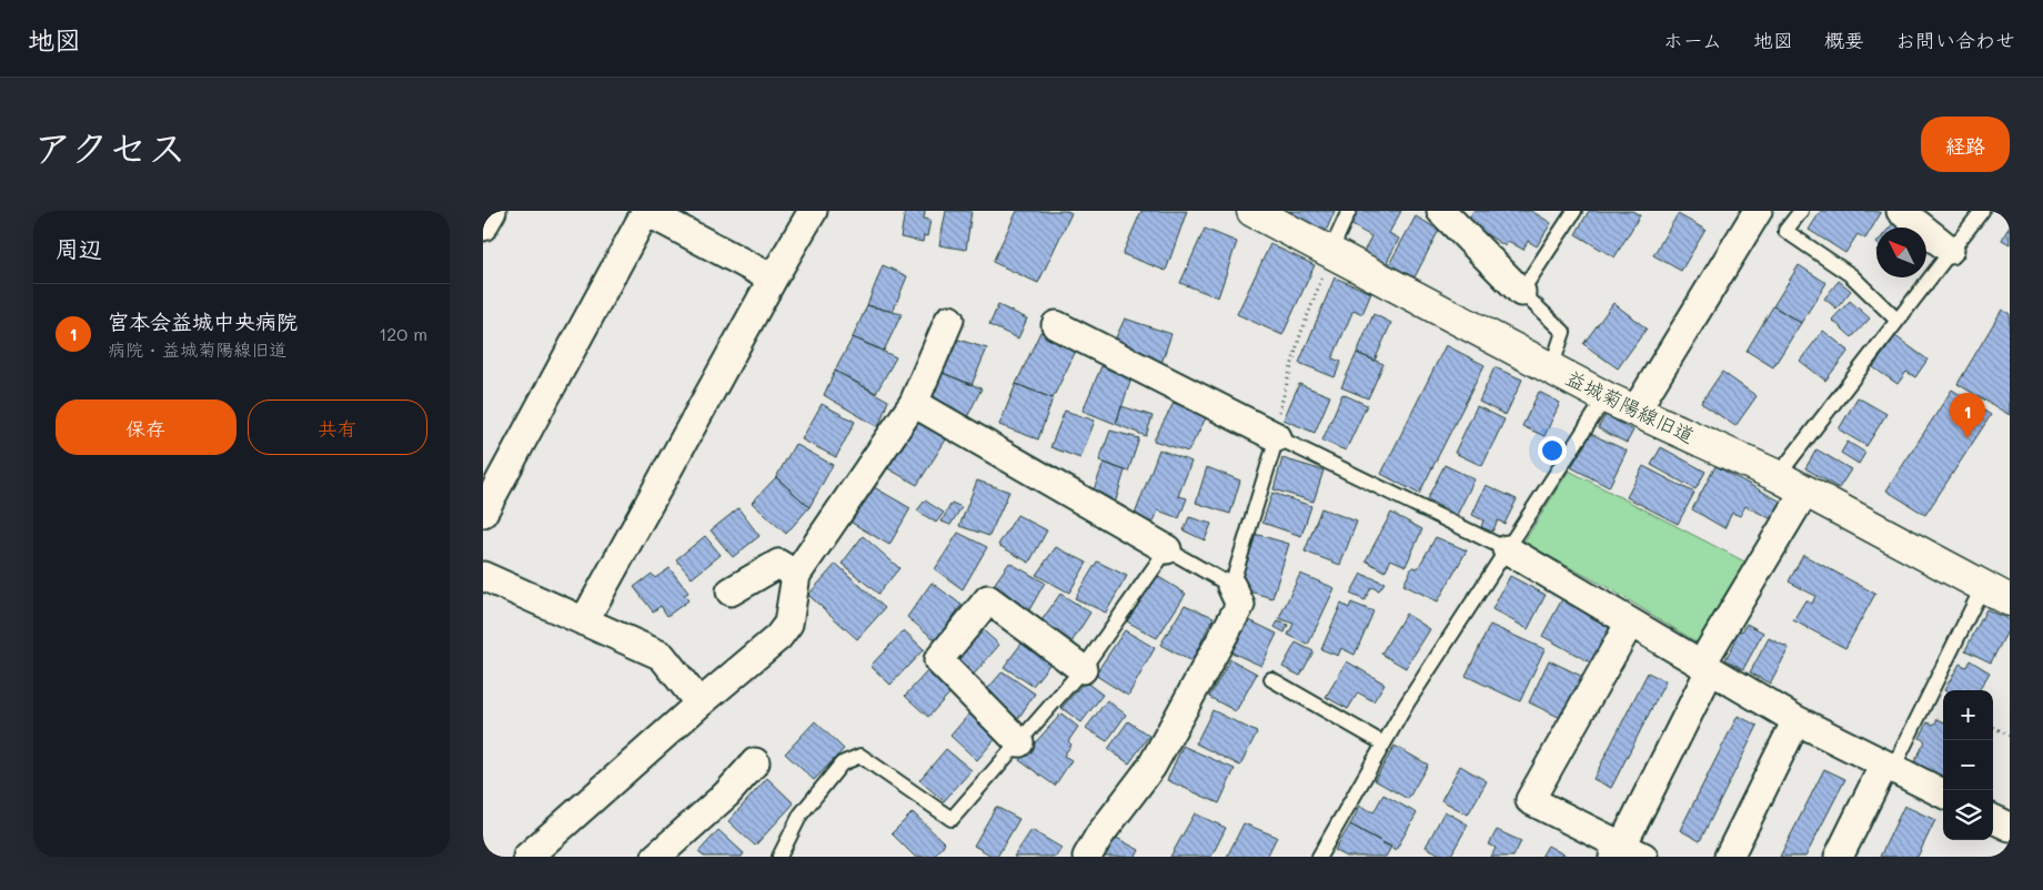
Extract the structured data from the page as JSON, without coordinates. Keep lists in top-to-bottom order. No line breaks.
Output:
{"streets":{"street":["益城菊陽線旧道"]},"north":"top left","page":{"header":"地図","nav":["ホーム","地図","概要","お問い合わせ"],"title":"アクセス","buttons":["経路",["保存","共有"]],"heading":"周辺","list":[{"mark":"1","name":"宮本会益城中央病院","note":"病院 · 益城菊陽線旧道","value":"120 m"}],"pins":"1","map_buttons":["+","−"]}}
